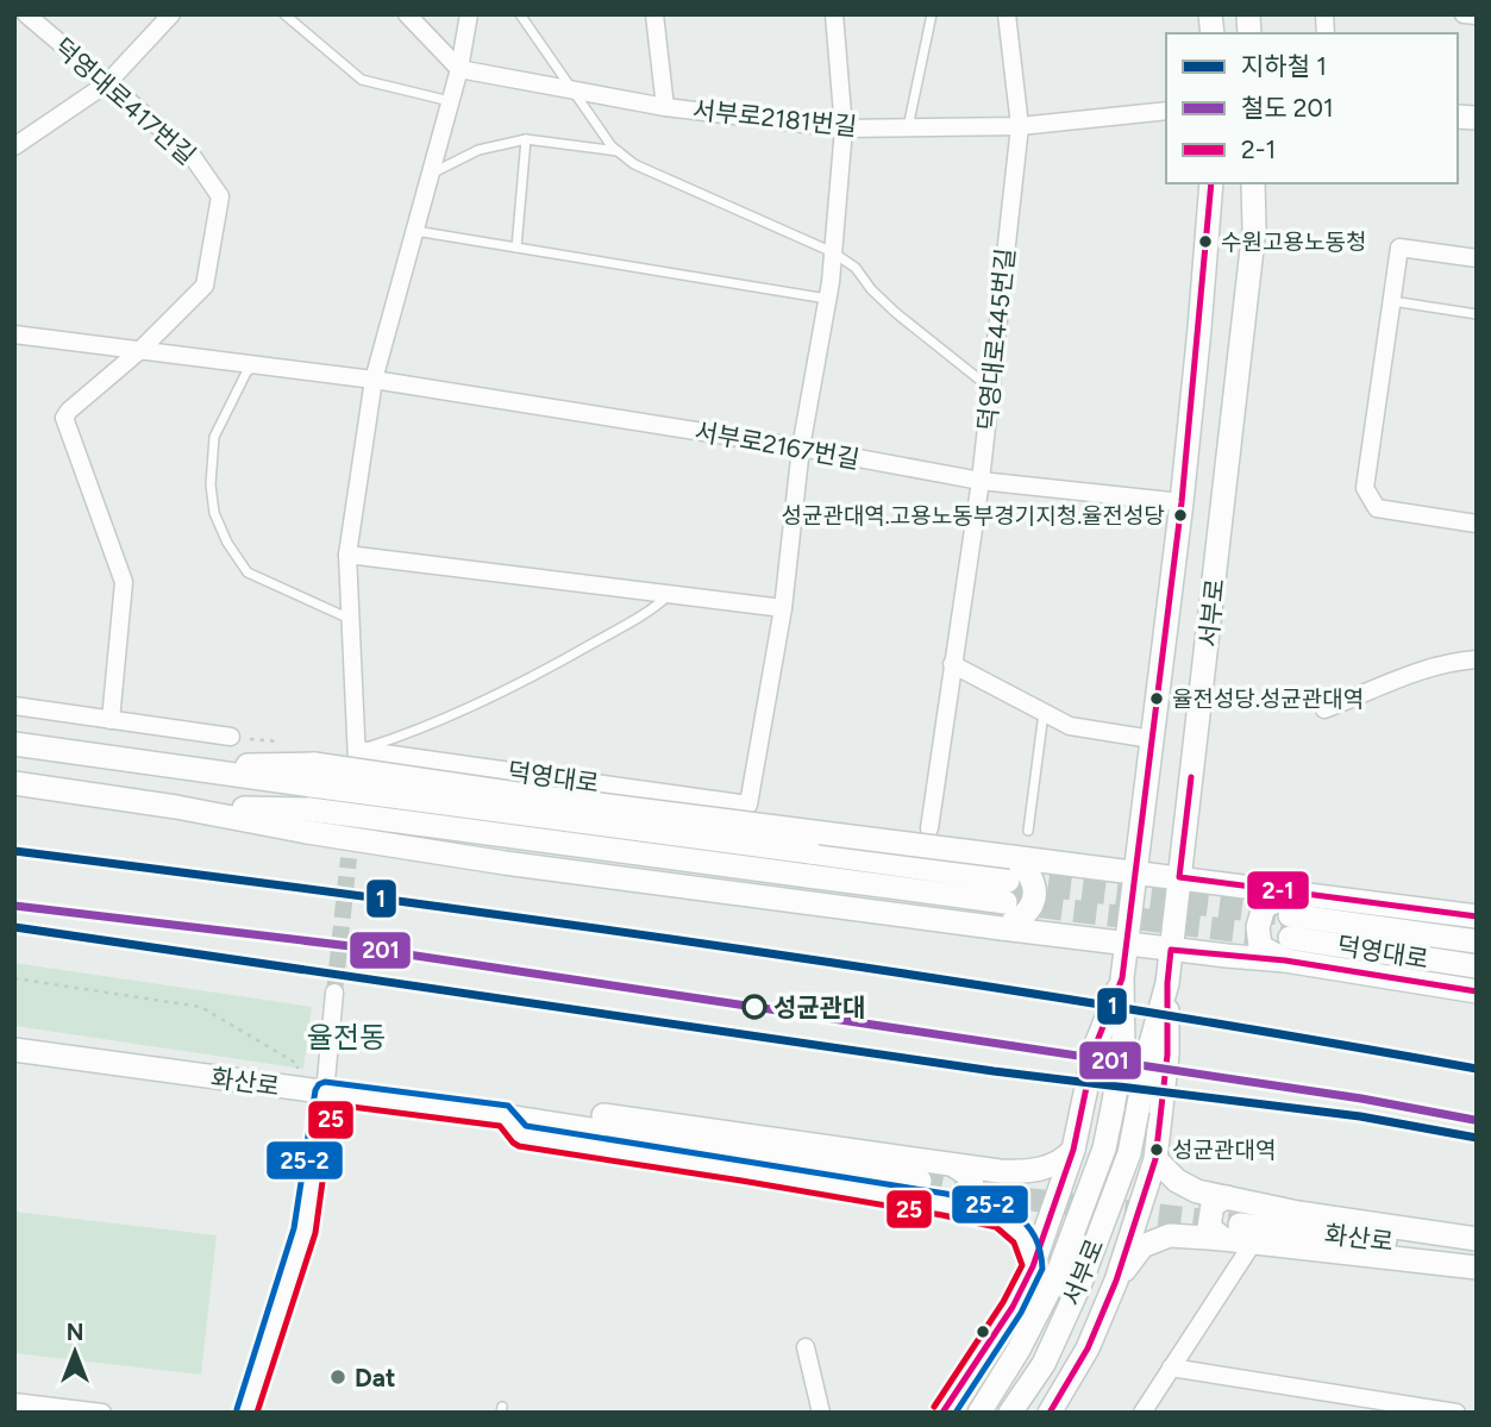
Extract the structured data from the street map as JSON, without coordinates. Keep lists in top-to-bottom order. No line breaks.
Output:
{"streets":{"street":["덕영대로417번길","서부로2181번길","덕영대로445번길","서부로2167번길","서부로","덕영대로","화산로"]},"crossings":[["덕영대로417번길","서부로2167번길"],["서부로2181번길","덕영대로445번길"],["덕영대로445번길","서부로2167번길"],["서부로2167번길","서부로"]],"districts":["율전동"],"places":["수원고용노동청","성균관대역.고용노동부경기지청.율전성당","율전성당.성균관대역","성균관대","성균관대역","Dat"],"lines":["transit line 2-1","metro line 1","rail line 201","transit line 25-2","transit line 25"],"legend":["지하철 1","철도 201","2-1"],"north":"top"}
